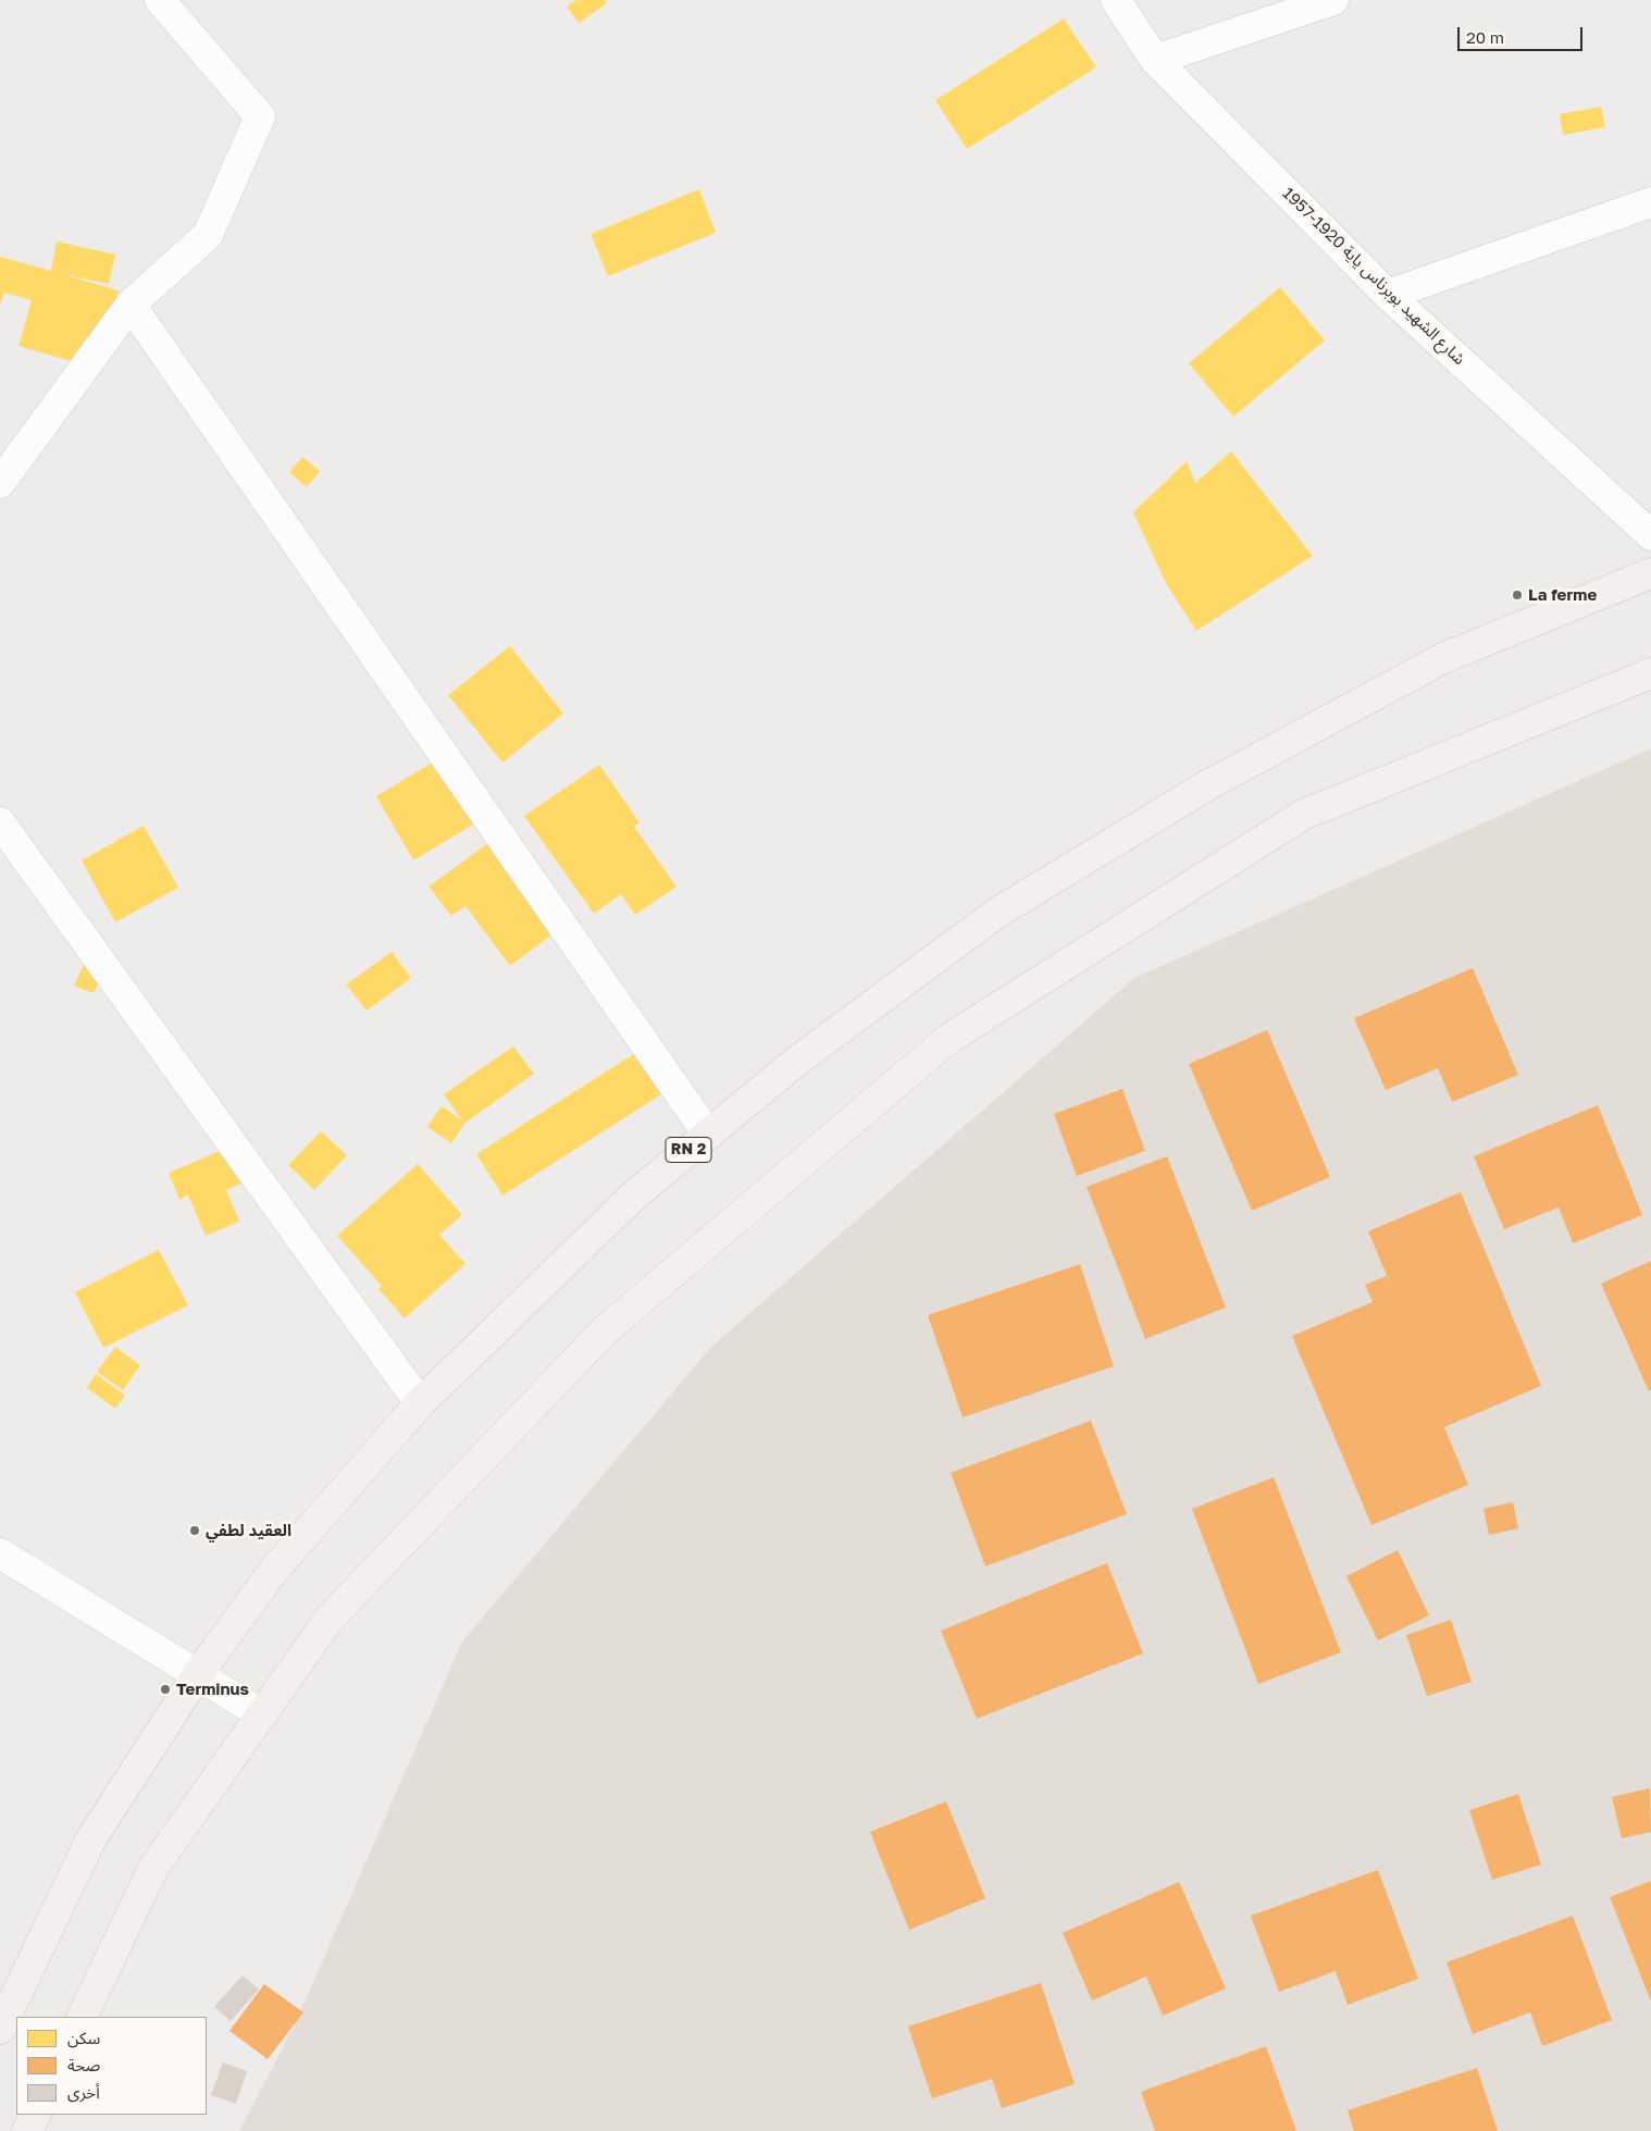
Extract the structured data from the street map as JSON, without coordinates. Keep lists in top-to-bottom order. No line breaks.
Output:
{"streets":{"highway":["RN 2"],"street":["شارع الشهيد بوبرناس ياية 1920-1957"]},"places":["La ferme","العقيد لطفي","Terminus"],"legend":["سكن","صحة","أخرى"],"scale_bar":"20 m"}
